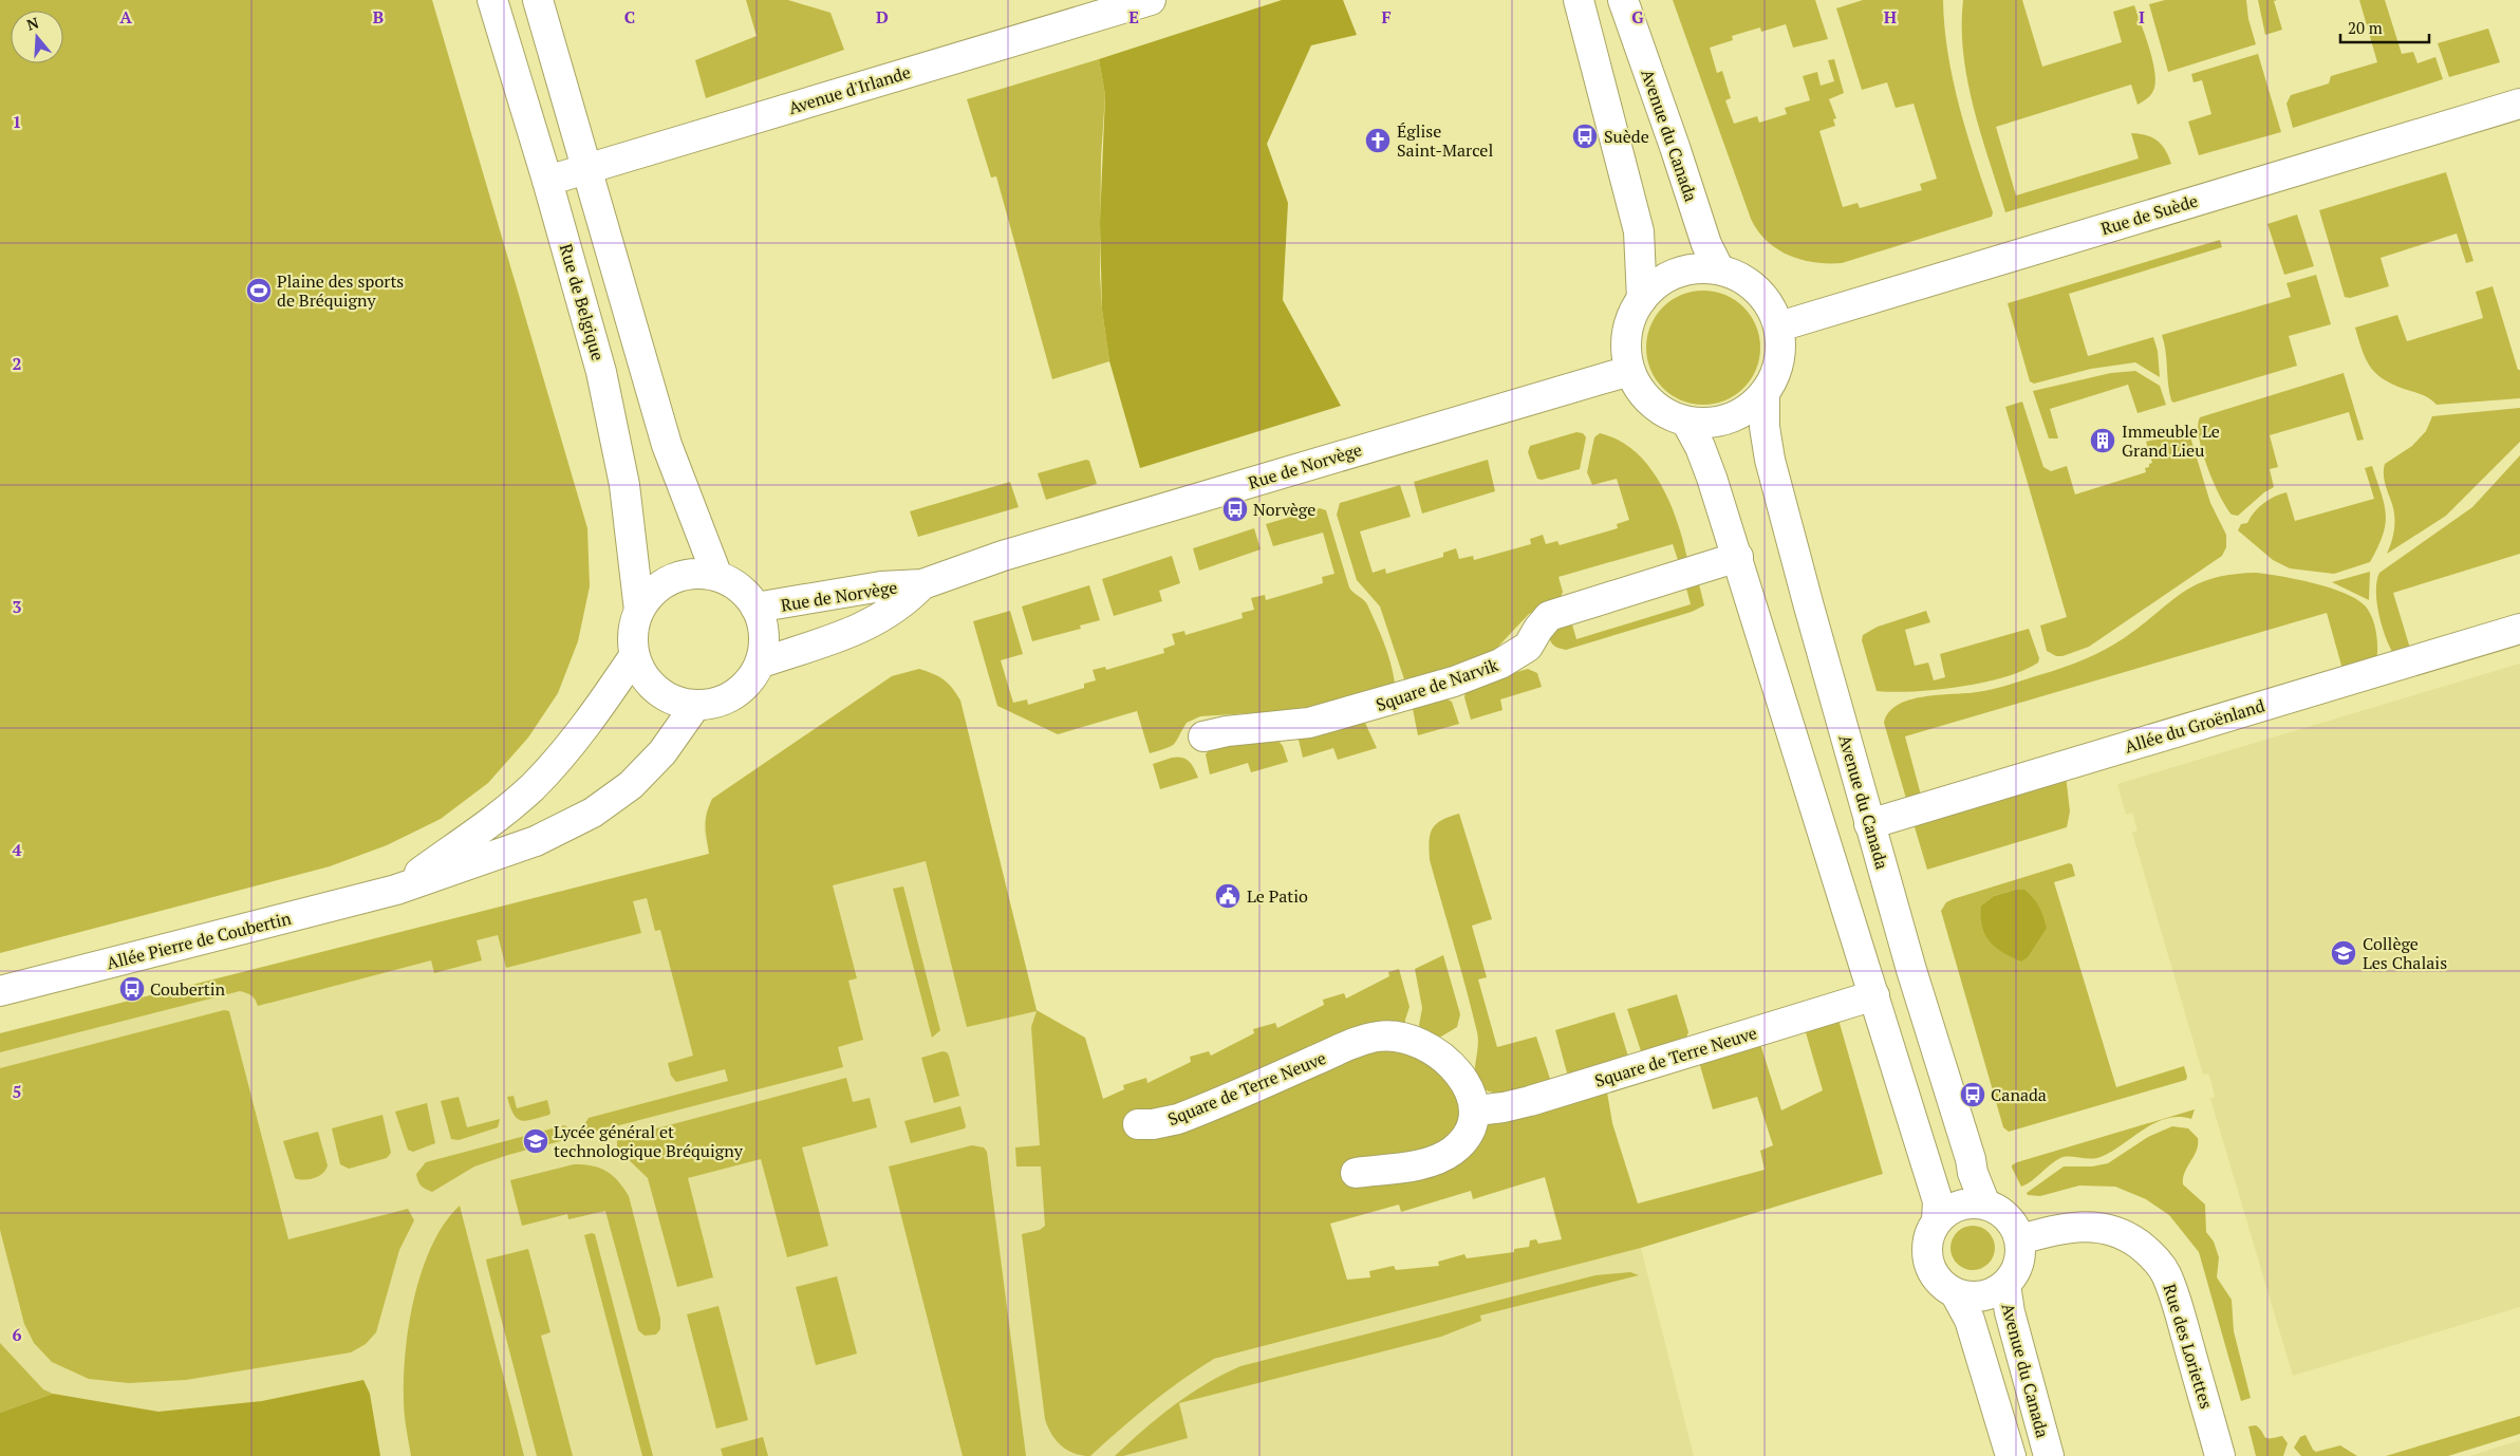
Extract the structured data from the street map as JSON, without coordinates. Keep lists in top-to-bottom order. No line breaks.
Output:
{"streets":{"street":["Avenue d'Irlande","Avenue du Canada","Rue de Suède","Rue de Belgique","Rue de Norvège","Square de Narvik","Allée du Groënland","Allée Pierre de Coubertin","Square de Terre Neuve","Rue des Loriettes"]},"crossings":[["Avenue d'Irlande","Rue de Belgique"],["Avenue du Canada","Rue de Suède"],["Avenue du Canada","Rue de Norvège"],["Avenue du Canada","Allée du Groënland"],["Avenue du Canada","Rue des Loriettes"],["Rue de Suède","Rue de Norvège"],["Rue de Belgique","Rue de Norvège"],["Rue de Belgique","Allée Pierre de Coubertin"],["Rue de Norvège","Allée Pierre de Coubertin"]],"places":{"bus stop":["Suède","Norvège","Coubertin","Canada"],"church":["Église Saint-Marcel"],"sports":["Plaine des sports de Bréquigny"],"building":["Immeuble Le Grand Lieu"],"public building":["Le Patio"],"school or university":["Collège Les Chalais","Lycée général et technologique Bréquigny"]},"scale_bar":"20 m","north":"top","grid":{"columns":["A","B","C","D","E","F","G","H","I"],"rows":["1","2","3","4","5","6"]}}
